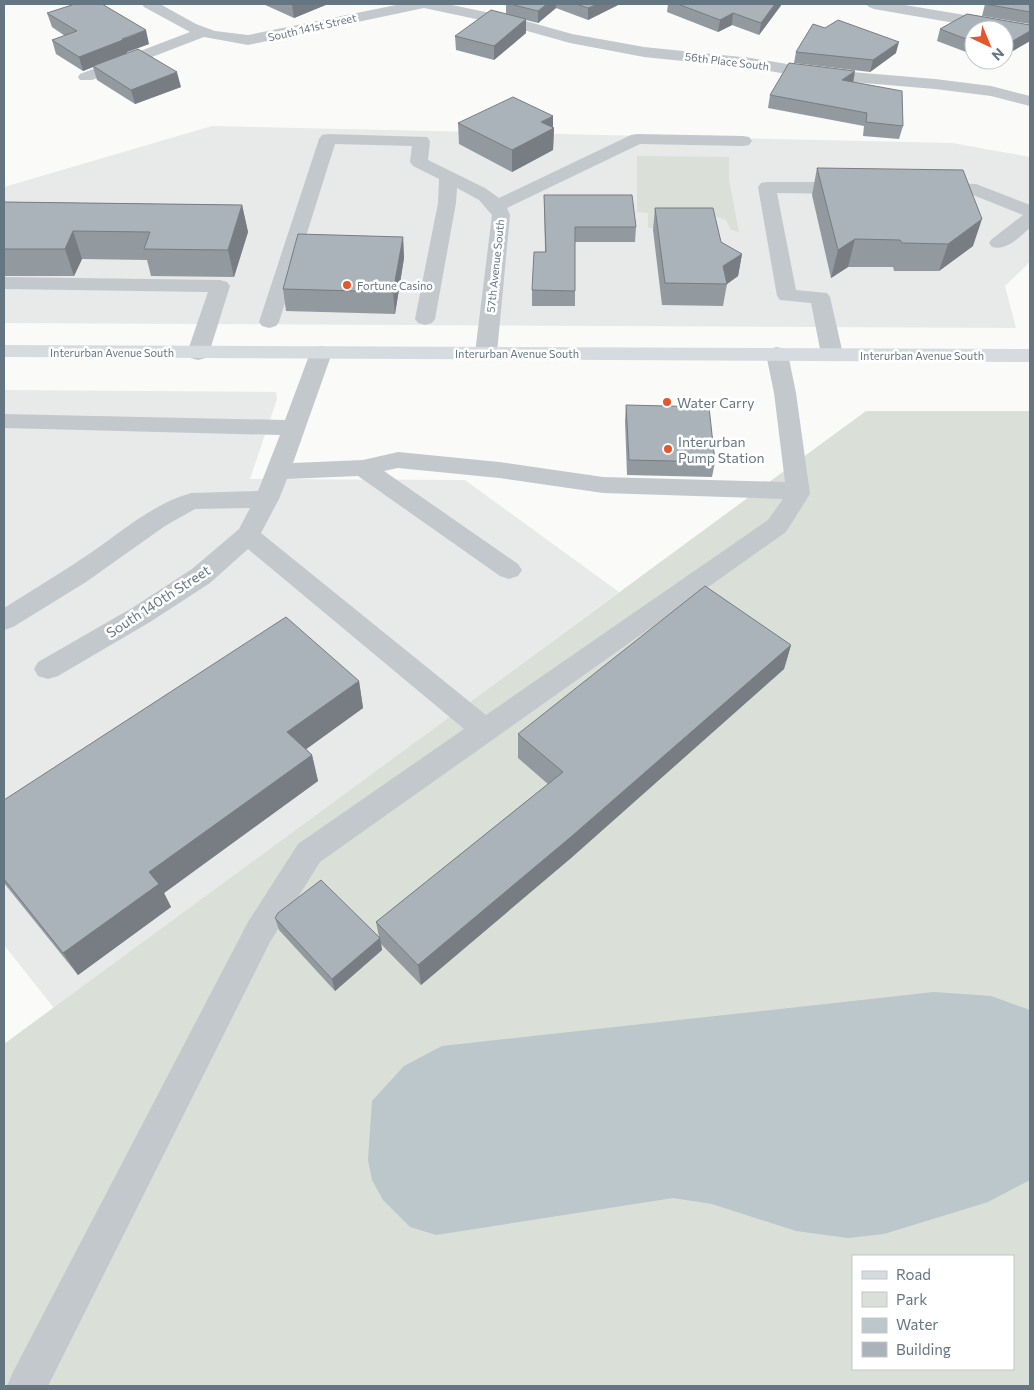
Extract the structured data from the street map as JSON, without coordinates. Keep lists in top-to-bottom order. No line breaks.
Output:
{"streets":{"main road":["Interurban Avenue South"],"street":["South 141st Street","56th Place South","57th Avenue South","South 140th Street"]},"crossings":[["57th Avenue South","Interurban Avenue South"],["Interurban Avenue South","South 140th Street"]],"places":["Fortune Casino","Water Carry","Interurban Pump Station"],"legend":["Road","Park","Water","Building"],"north":"bottom right"}
